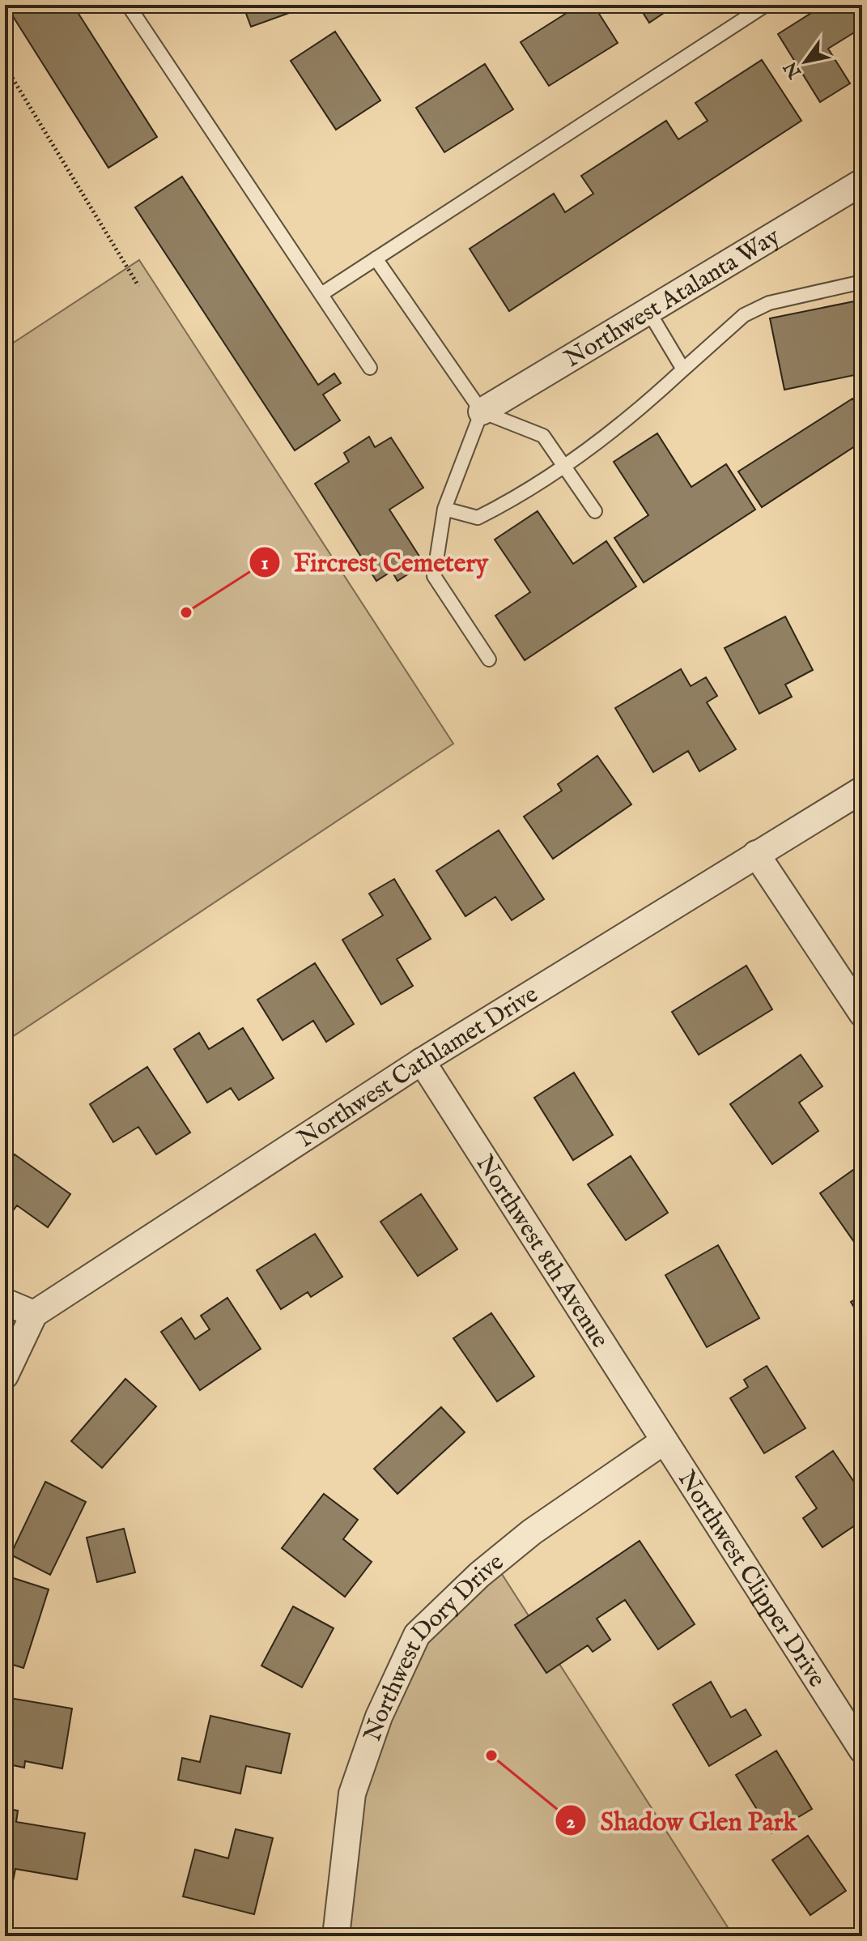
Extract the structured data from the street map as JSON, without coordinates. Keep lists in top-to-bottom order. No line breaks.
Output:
{"streets":{"street":["Northwest Atalanta Way","Northwest Cathlamet Drive","Northwest 8th Avenue","Northwest Clipper Drive","Northwest Dory Drive"]},"crossings":[["Northwest Cathlamet Drive","Northwest 8th Avenue"],["Northwest 8th Avenue","Northwest Clipper Drive"],["Northwest 8th Avenue","Northwest Dory Drive"],["Northwest Clipper Drive","Northwest Dory Drive"]],"places":["Fircrest Cemetery","Shadow Glen Park"],"north":"bottom left"}
